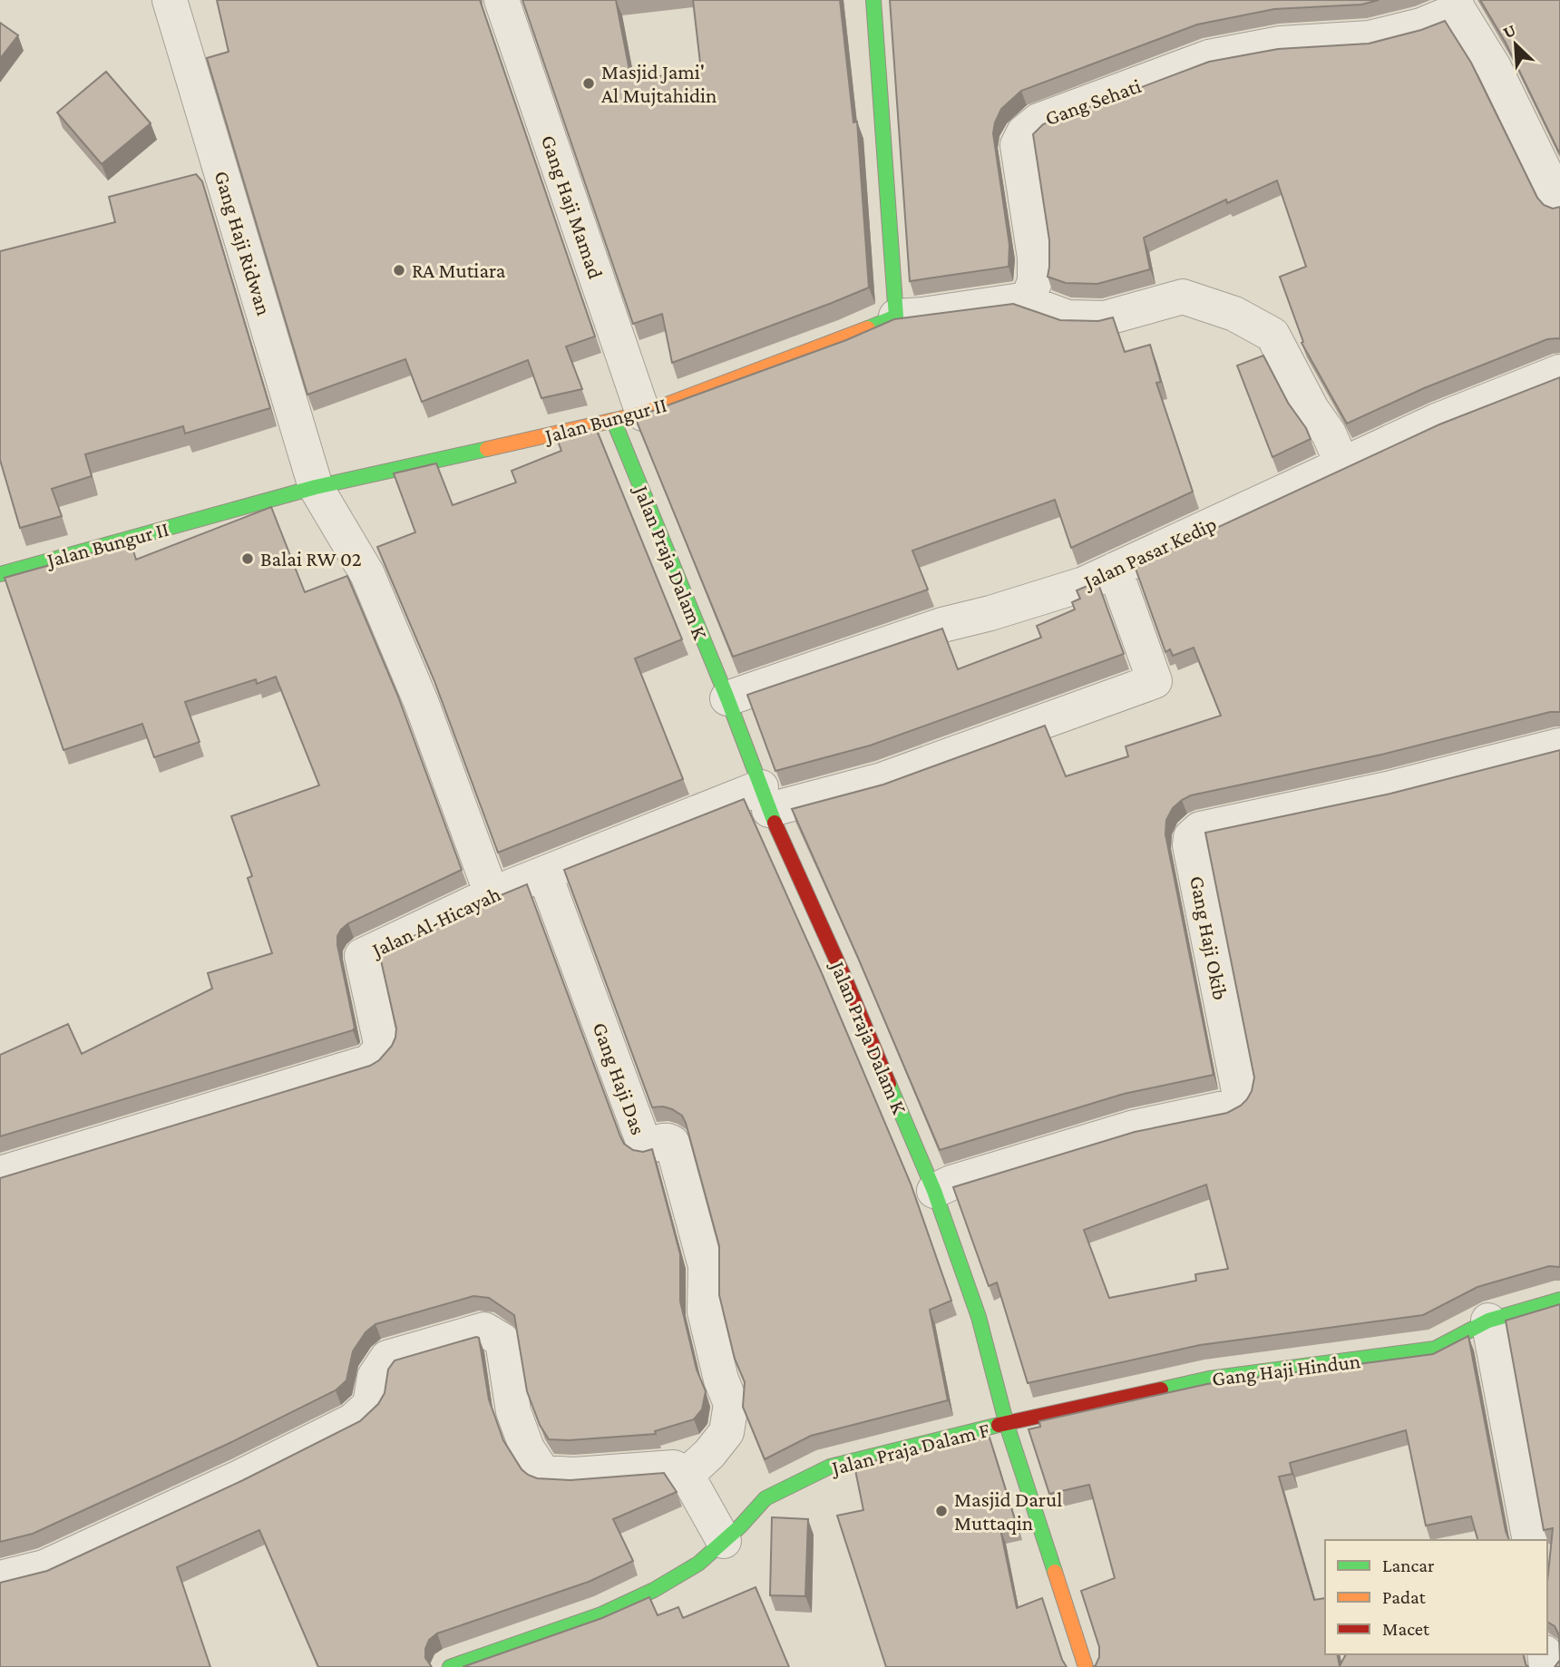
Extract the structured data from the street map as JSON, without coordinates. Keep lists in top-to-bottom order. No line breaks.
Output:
{"streets":{"street":["Gang Sehati","Gang Haji Mamad","Gang Haji Ridwan","Jalan Bungur II","Jalan Pasar Kedip","Jalan Praja Dalam K","Jalan Al-Hicayah","Gang Haji Okib","Gang Haji Das","Gang Haji Hindun","Jalan Praja Dalam F"]},"crossings":[["Gang Haji Mamad","Jalan Bungur II"],["Gang Haji Mamad","Jalan Praja Dalam K"],["Gang Haji Ridwan","Jalan Bungur II"],["Gang Haji Ridwan","Jalan Al-Hicayah"],["Jalan Bungur II","Jalan Praja Dalam K"],["Jalan Pasar Kedip","Jalan Praja Dalam K"],["Jalan Pasar Kedip","Jalan Al-Hicayah"],["Jalan Praja Dalam K","Jalan Al-Hicayah"],["Jalan Praja Dalam K","Gang Haji Okib"],["Jalan Praja Dalam K","Gang Haji Hindun"],["Jalan Praja Dalam K","Jalan Praja Dalam F"],["Jalan Al-Hicayah","Gang Haji Das"],["Gang Haji Hindun","Jalan Praja Dalam F"]],"places":["Masjid Jami' Al Mujtahidin","RA Mutiara","Balai RW 02","Masjid Darul Muttaqin"],"legend":["Lancar","Padat","Macet"],"north":"top left"}
